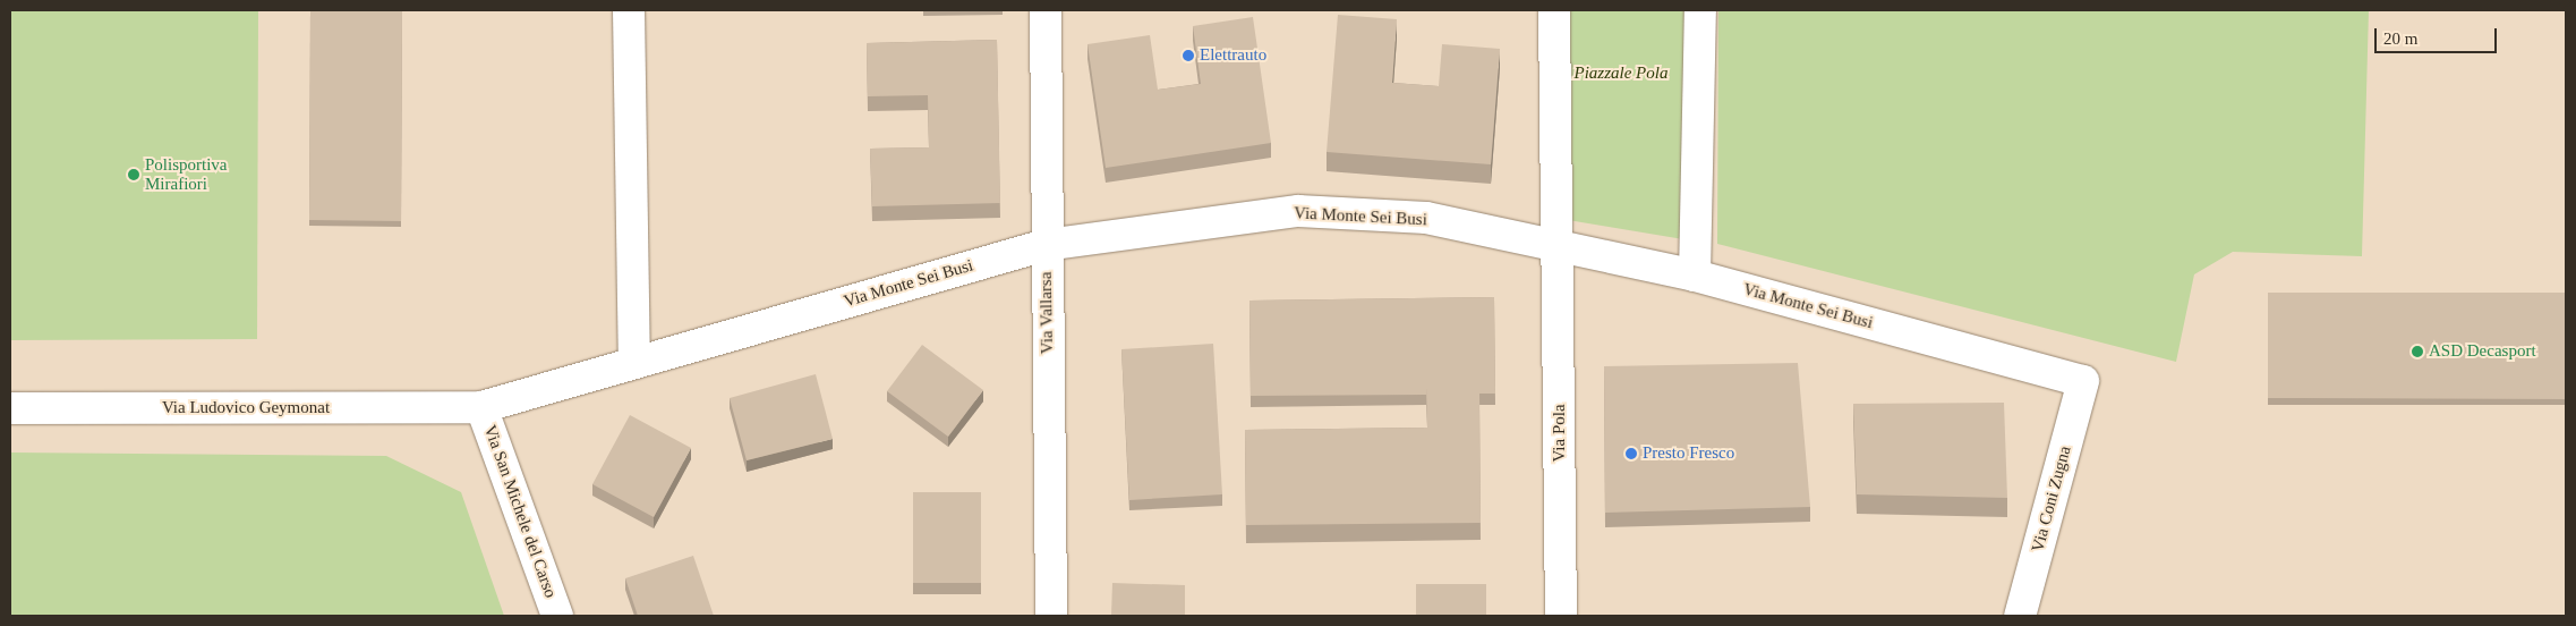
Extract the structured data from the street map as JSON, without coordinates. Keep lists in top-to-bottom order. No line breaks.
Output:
{"streets":{"street":["Via Monte Sei Busi","Via Vallarsa","Via Ludovico Geymonat","Via Pola","Via Coni Zugna","Via San Michele del Carso"]},"crossings":[["Via Monte Sei Busi","Via Vallarsa"],["Via Monte Sei Busi","Via Ludovico Geymonat"],["Via Monte Sei Busi","Via Pola"],["Via Monte Sei Busi","Via Coni Zugna"],["Via Monte Sei Busi","Via San Michele del Carso"],["Via Ludovico Geymonat","Via San Michele del Carso"]],"parks":["Piazzale Pola"],"places":["Elettrauto","Polisportiva Mirafiori","ASD Decasport","Presto Fresco"],"scale_bar":"20 m"}
